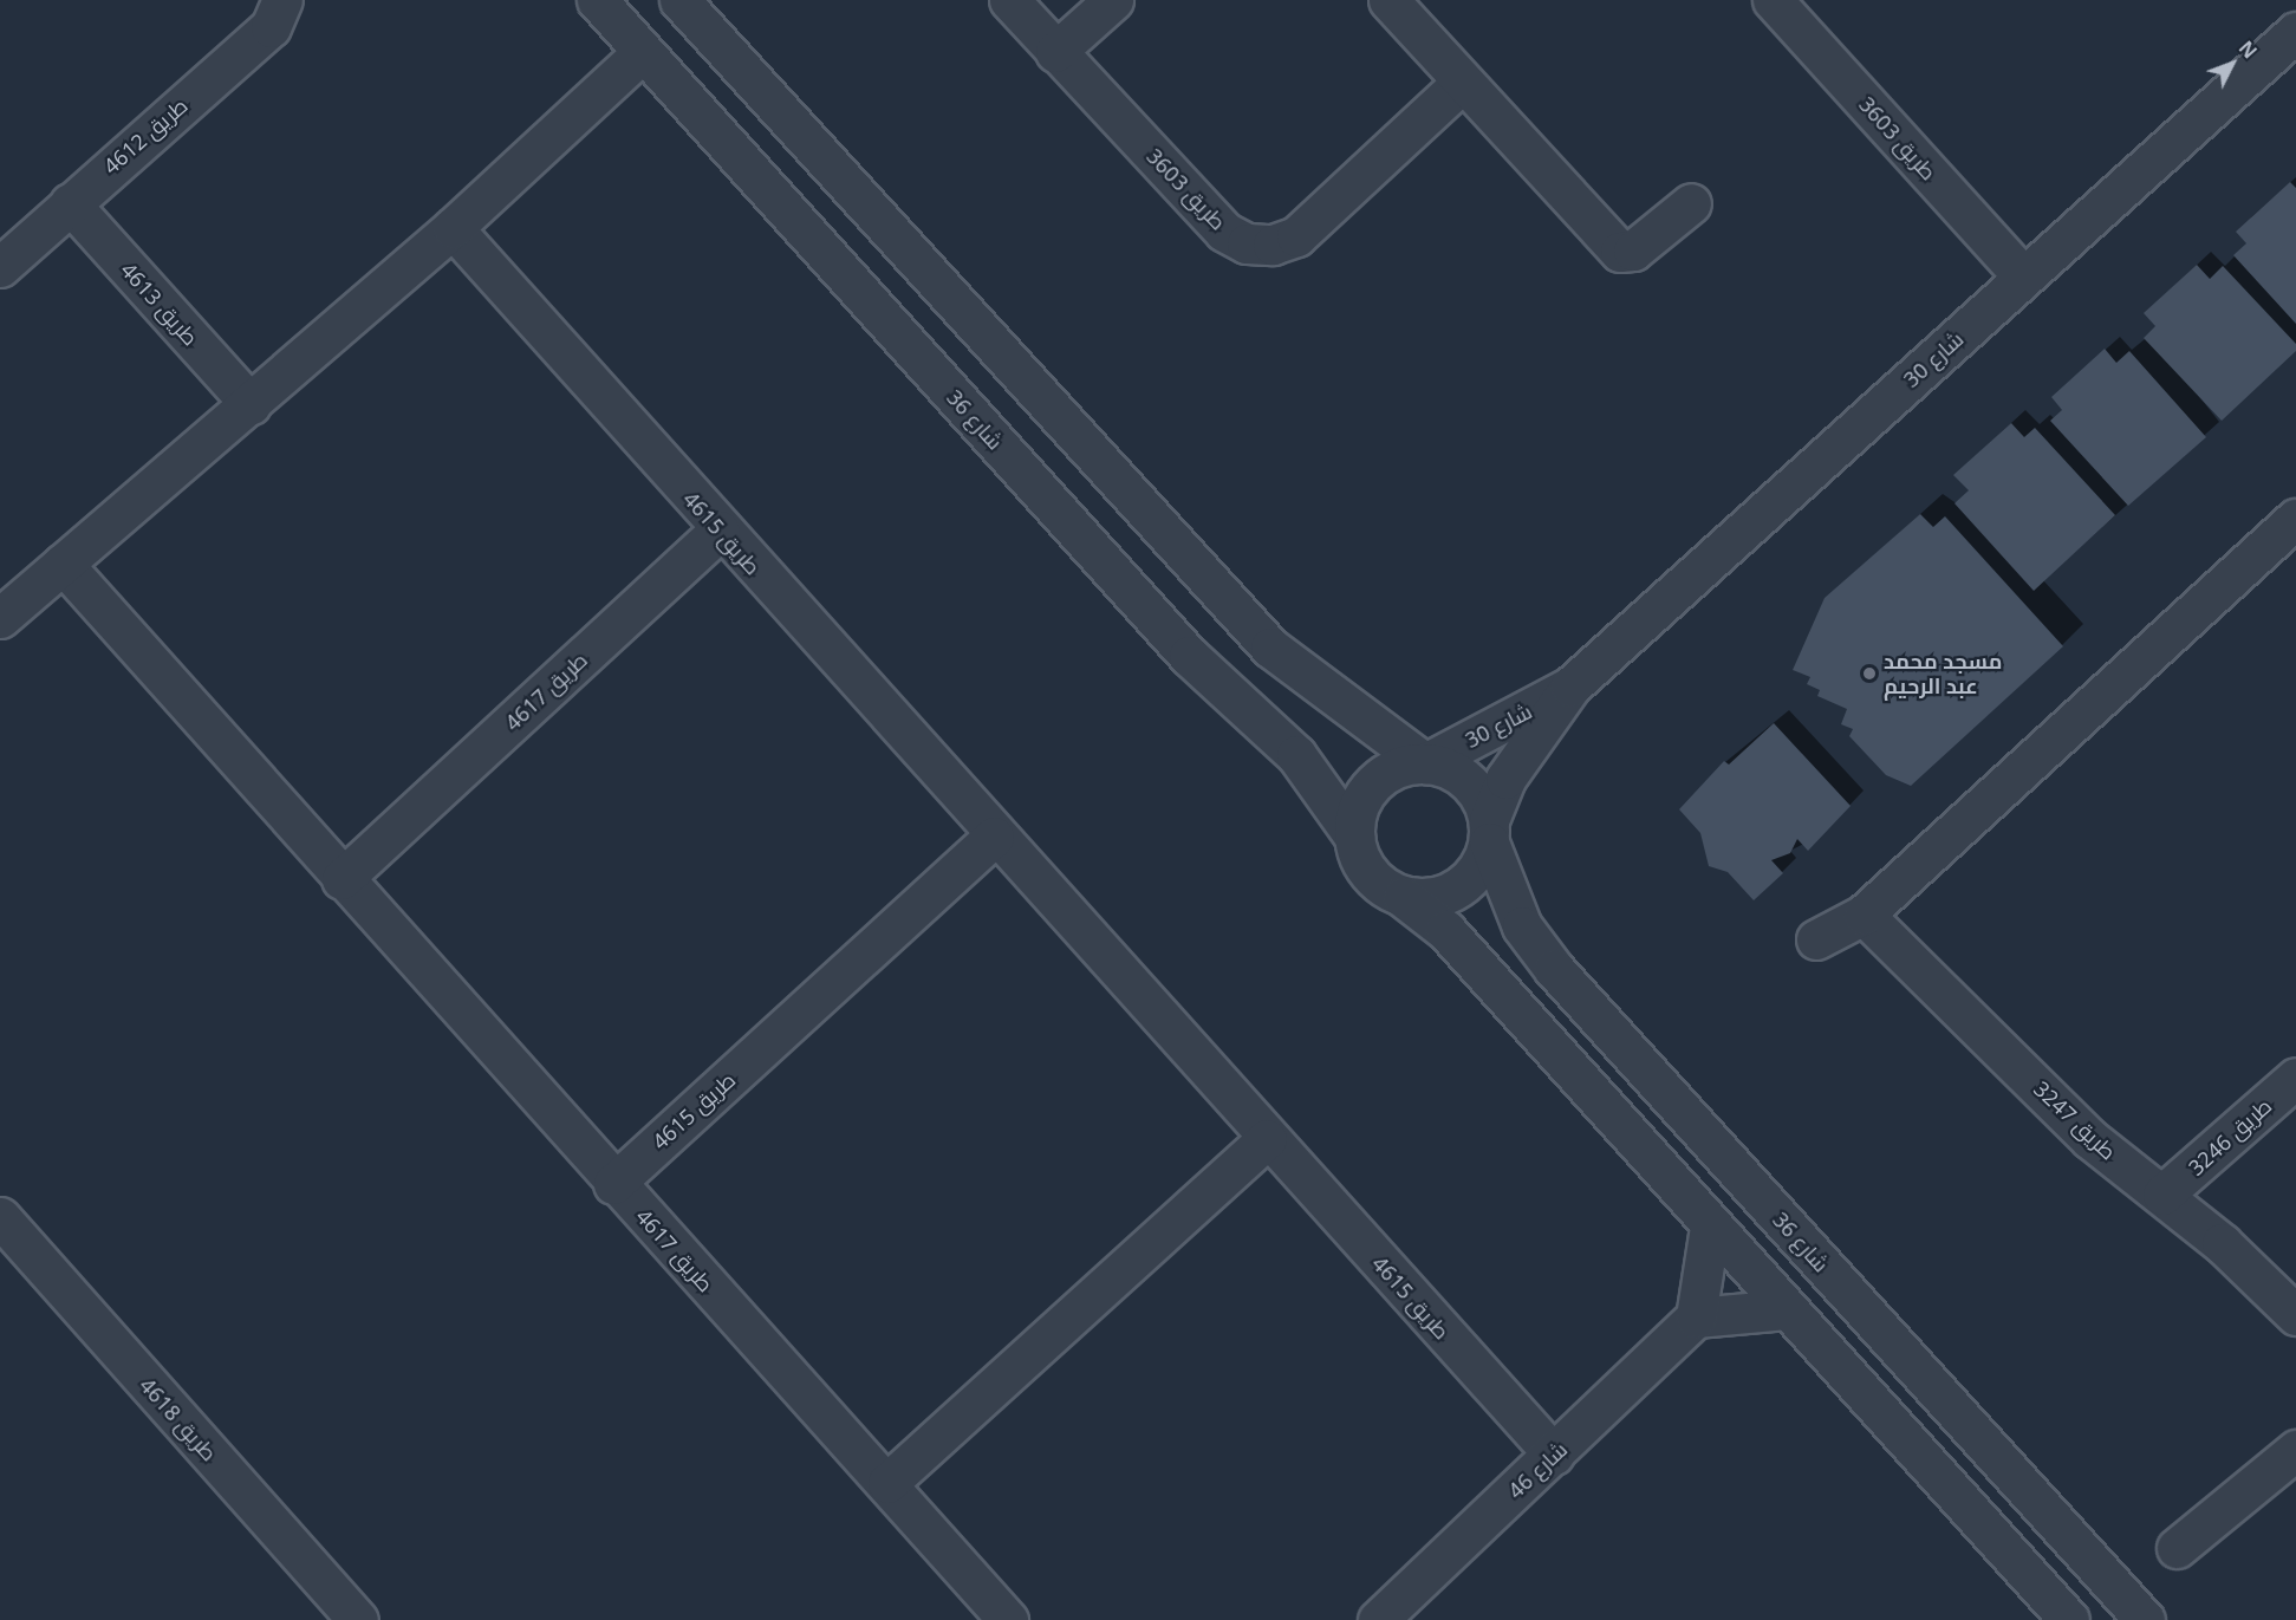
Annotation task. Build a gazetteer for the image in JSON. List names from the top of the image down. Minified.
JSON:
{"streets":{"street":["طريق 4612","طريق 3603","طريق 4613","شارع 30","شارع 36","طريق 4615","طريق 4617","طريق 3247","طريق 3246","طريق 4618","شارع 46"]},"crossings":[["طريق 4612","طريق 4613"],["طريق 3603","شارع 30"],["شارع 30","شارع 36"],["طريق 4615","طريق 4617"],["طريق 4615","شارع 46"],["طريق 3247","طريق 3246"]],"places":["مسجد محمد عبد الرحيم"],"north":"top right"}
